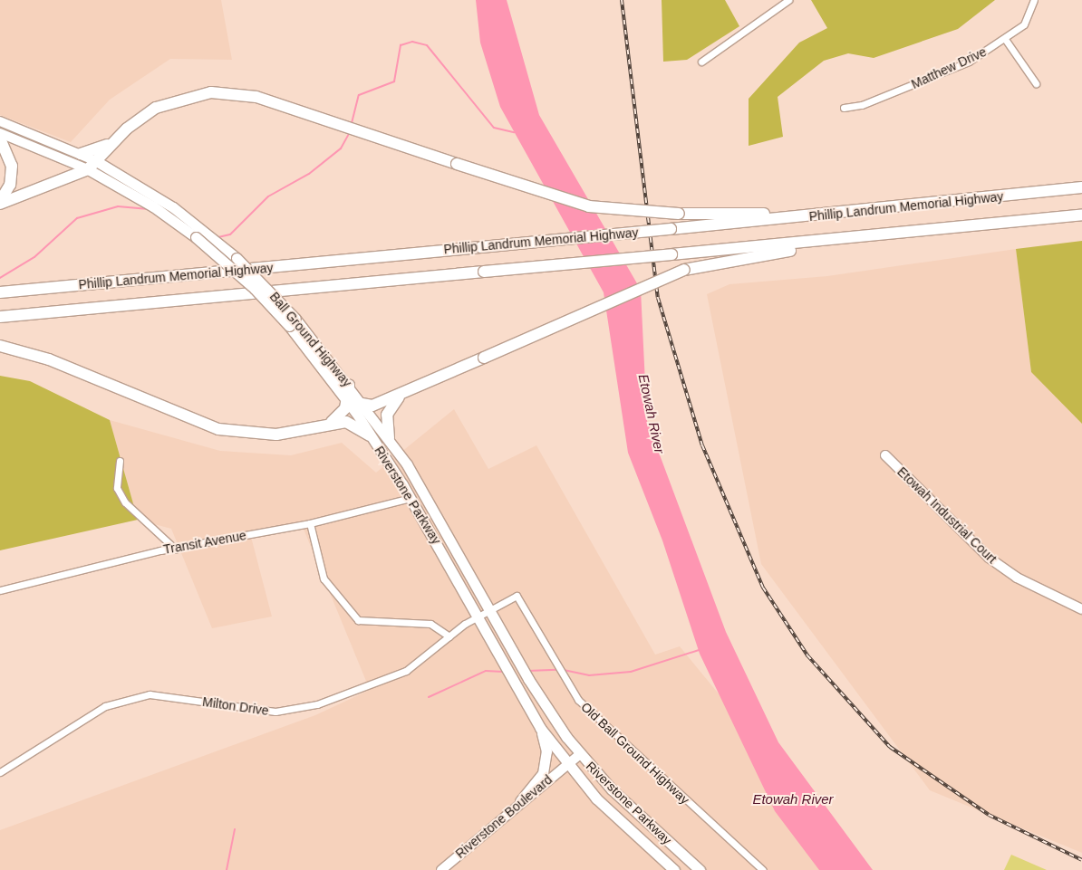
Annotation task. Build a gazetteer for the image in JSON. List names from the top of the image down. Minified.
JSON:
{"streets":{"highway":["Phillip Landrum Memorial Highway"],"main road":["Ball Ground Highway","Riverstone Parkway","Etowah Industrial Court","Riverstone Boulevard"],"street":["Matthew Drive","Transit Avenue","Milton Drive","Old Ball Ground Highway"]},"crossings":[["Ball Ground Highway","Riverstone Parkway"],["Riverstone Parkway","Transit Avenue"],["Riverstone Parkway","Milton Drive"],["Riverstone Parkway","Old Ball Ground Highway"],["Riverstone Parkway","Riverstone Boulevard"],["Milton Drive","Old Ball Ground Highway"]],"water":["Etowah River"]}
